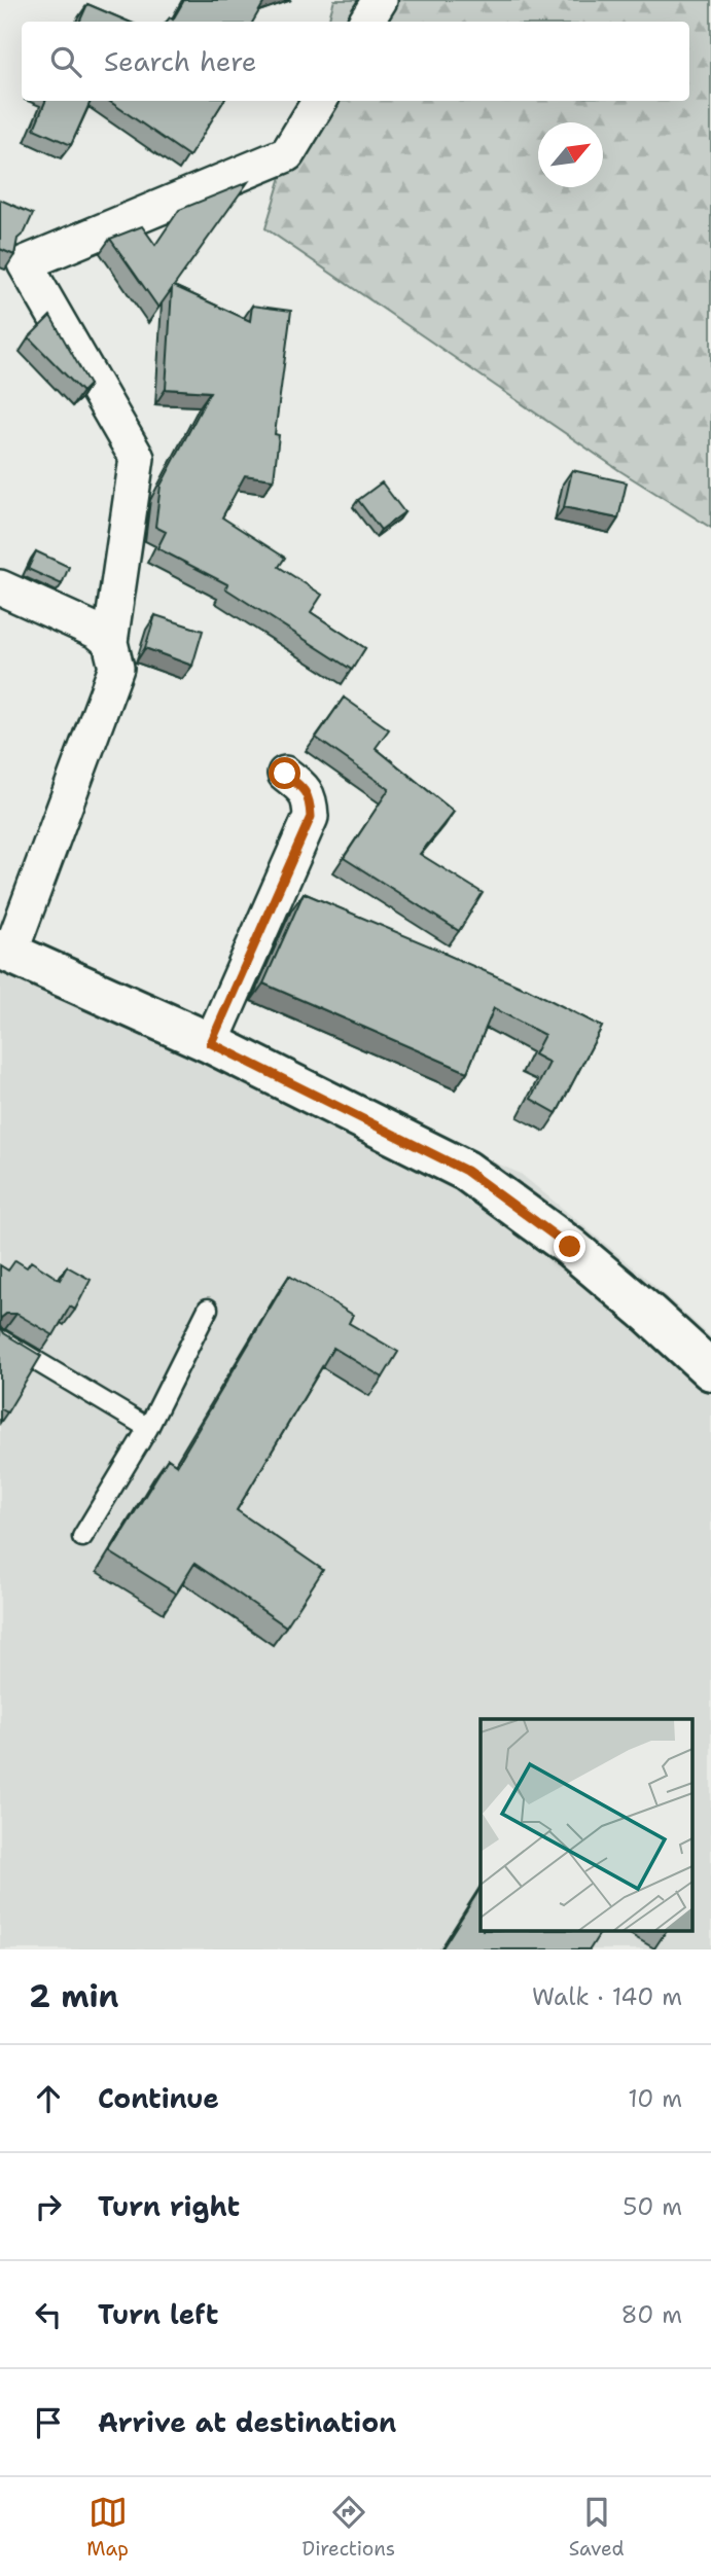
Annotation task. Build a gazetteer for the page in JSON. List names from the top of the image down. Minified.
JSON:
{"north":"top right","page":{"search":"Search here","heading":["2 min","Walk · 140 m"],"list":[["Continue","10 m"],["Turn right","50 m"],["Turn left","80 m"],"Arrive at destination"],"nav":["Map","Directions","Saved"]}}
